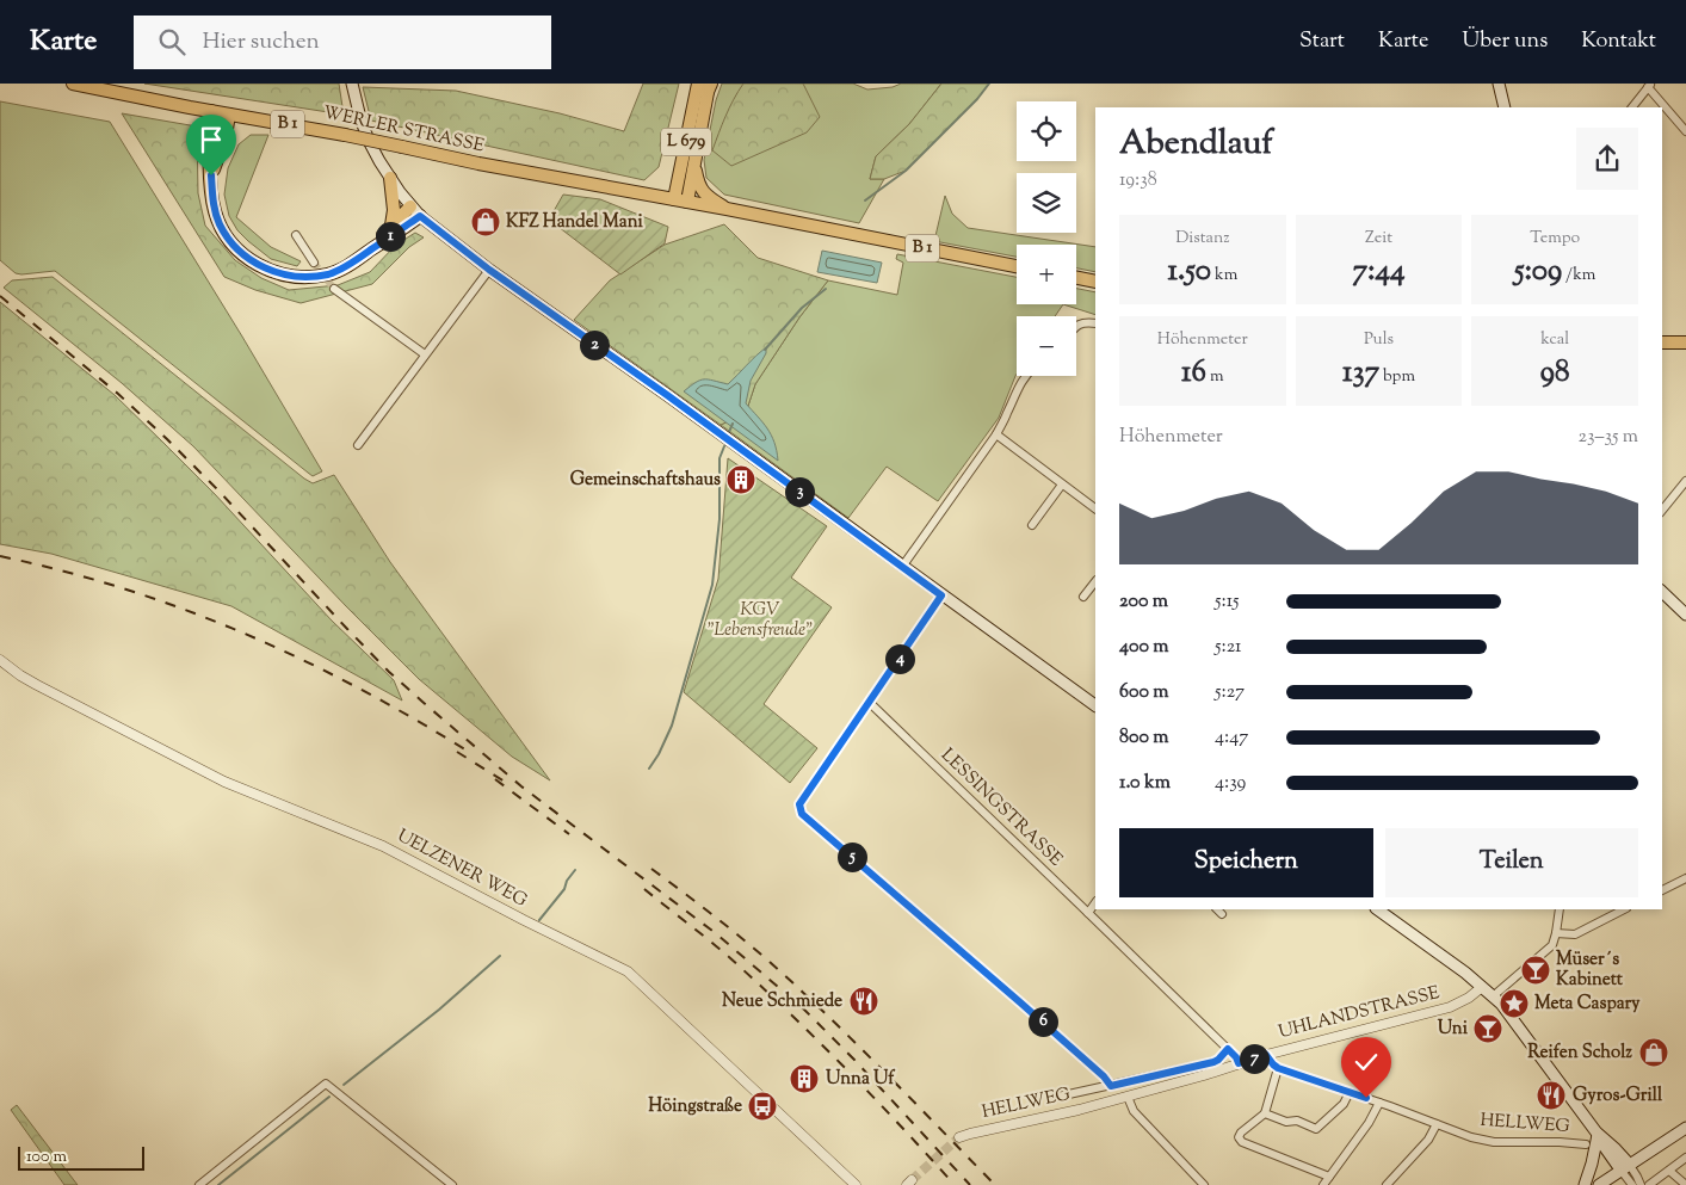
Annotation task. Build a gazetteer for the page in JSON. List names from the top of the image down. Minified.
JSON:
{"streets":{"main road":["B 1","WERLER STRASSE","L 679"],"street":["LESSINGSTRASSE","UELZENER WEG","UHLANDSTRASSE","HELLWEG"]},"crossings":[["B 1","WERLER STRASSE"],["B 1","L 679"],["WERLER STRASSE","L 679"],["LESSINGSTRASSE","UHLANDSTRASSE"],["LESSINGSTRASSE","HELLWEG"],["UHLANDSTRASSE","HELLWEG"]],"parks":["KGV \"Lebensfreude\""],"places":{"shop":["KFZ Handel Mani","Reifen Scholz"],"building":["Gemeinschaftshaus","Unna Uf"],"bar":["Müser´s Kabinett","Uni"],"restaurant":["Neue Schmiede","Gyros-Grill"],"place":["Meta Caspary"],"bus stop":["Höingstraße"]},"scale_bar":"100 m","page":{"header":"Karte","search":"Hier suchen","nav":["Start","Karte","Über uns","Kontakt"],"map_buttons":["+","−"],"heading":["Abendlauf","19:38"],"stats":[["Distanz","1.50 km"],["Zeit","7:44"],["Tempo","5:09 /km"],["Höhenmeter","16 m"],["Puls","137 bpm"],["kcal","98"]],"pins":["1","2","3","4","5","6","7"],"chart":["Höhenmeter","23–35 m"],"list":[{"name":"200 m","note":"5:15"},{"name":"400 m","note":"5:21"},{"name":"600 m","note":"5:27"},{"name":"800 m","note":"4:47"},{"name":"1.0 km","note":"4:39"}],"buttons":["Speichern","Teilen"],"scale":"100 m"}}
